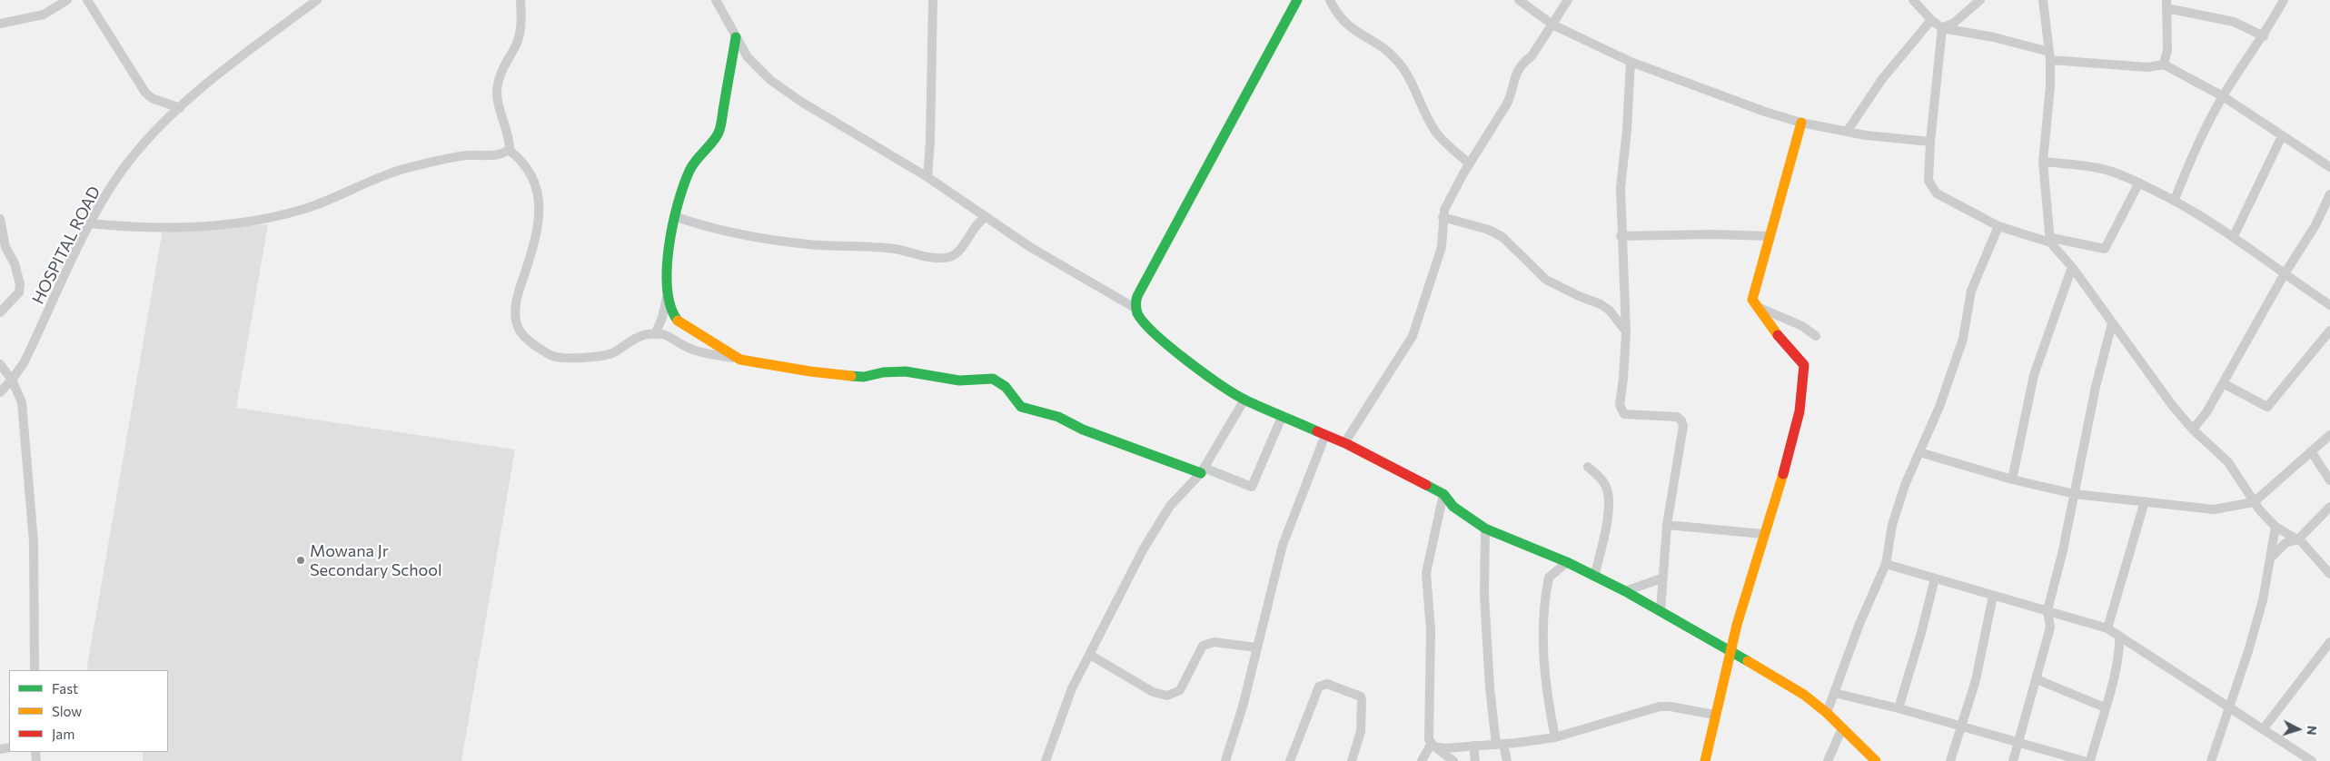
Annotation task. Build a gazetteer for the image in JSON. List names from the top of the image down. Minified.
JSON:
{"streets":{"street":["HOSPITAL ROAD"]},"places":["Mowana Jr Secondary School"],"legend":["Fast","Slow","Jam"],"north":"right"}
